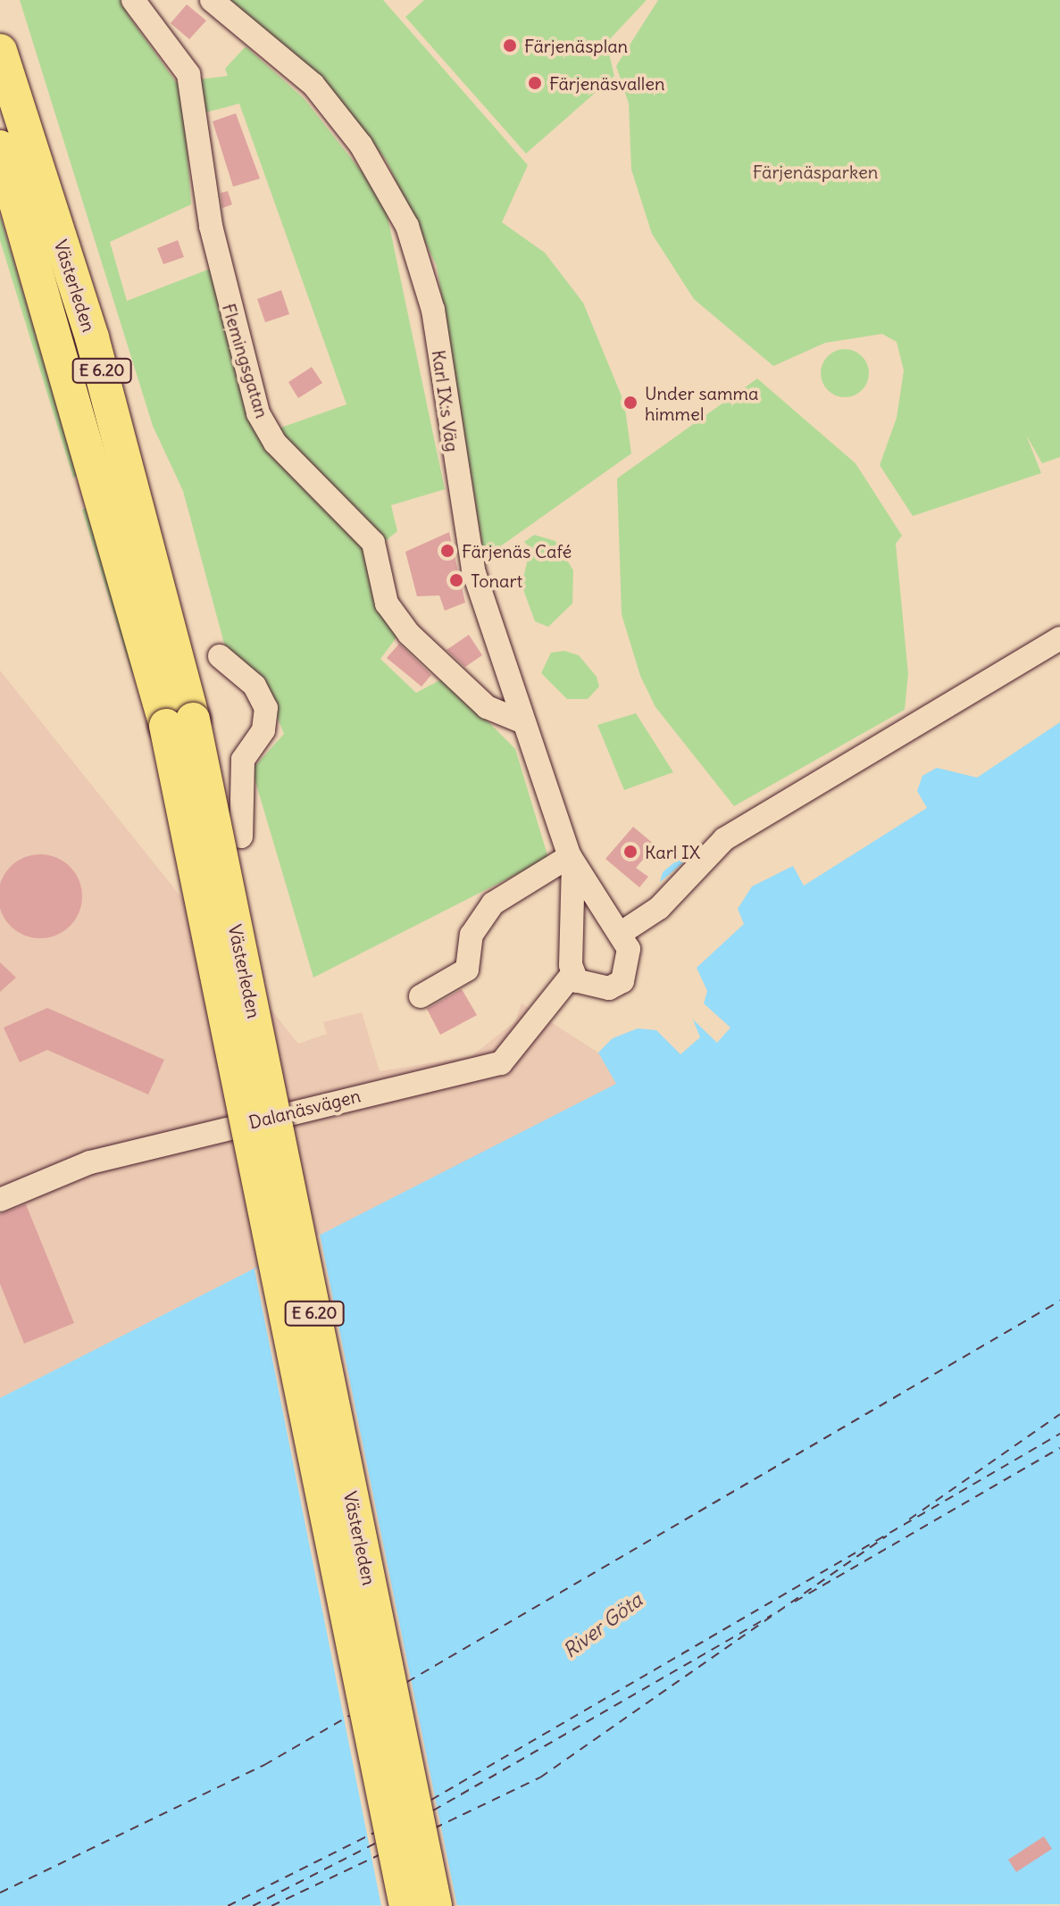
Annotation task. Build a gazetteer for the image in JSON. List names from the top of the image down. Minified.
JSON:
{"streets":{"highway":["Västerleden","E 6.20"],"street":["Flemingsgatan","Karl IX:s Väg","Dalanäsvägen"]},"crossings":[["Flemingsgatan","Karl IX:s Väg"],["Karl IX:s Väg","Dalanäsvägen"]],"water":["River Göta"],"parks":["Färjenäsparken"],"places":["Färjenäsplan","Färjenäsvallen","Under samma himmel","Färjenäs Café","Tonart","Karl IX"]}
